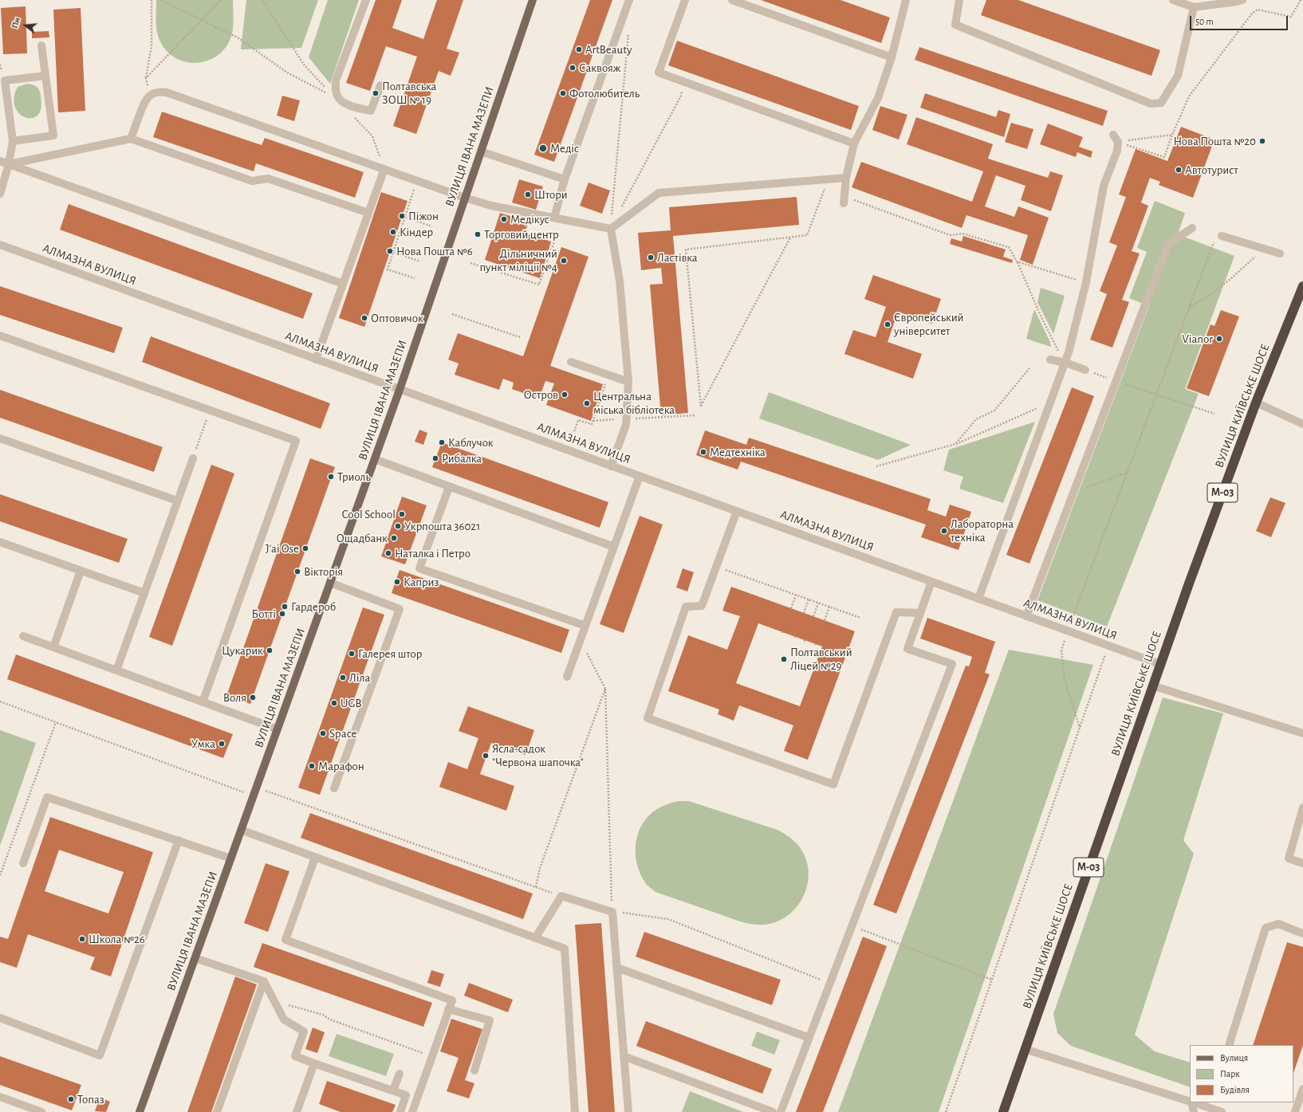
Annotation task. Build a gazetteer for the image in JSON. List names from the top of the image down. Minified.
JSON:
{"streets":{"highway":["ВУЛИЦЯ КИЇВСЬКЕ ШОСЕ","М-03"],"main road":["ВУЛИЦЯ ІВАНА МАЗЕПИ"],"street":["АЛМАЗНА ВУЛИЦЯ"]},"crossings":[["ВУЛИЦЯ ІВАНА МАЗЕПИ","АЛМАЗНА ВУЛИЦЯ"],["АЛМАЗНА ВУЛИЦЯ","ВУЛИЦЯ КИЇВСЬКЕ ШОСЕ"]],"places":["ArtBeauty","Саквояж","Полтавська ЗОШ № 19","Фотолюбитель","Нова Пошта №20","Медіс","Автотурист","Штори","Піжон","Медікус","Кіндер","Торговий центр","Нова Пошта №6","Ластівка","Дільничний пункт міліції №4","Оптовичок","Європейський університет","Vianor","Остров","Центральна міська бібліотека","Каблучок","Медтехніка","Рибалка","Триоль","Cool School","Укрпошта 36021","Лабораторна техніка","Ощадбанк","J'ai Ose","Наталка і Петро","Вікторія","Каприз","Гардероб","Ботті","Цукарик","Галерея штор","Полтавський Ліцей №29","Ліла","Воля","UGB","Space","Умка","Ясла-садок \"Червона шапочка\"","Марафон","Школа №26","Топаз"],"legend":["Вулиця","Парк","Будівля"],"scale_bar":"50 m","north":"left"}
